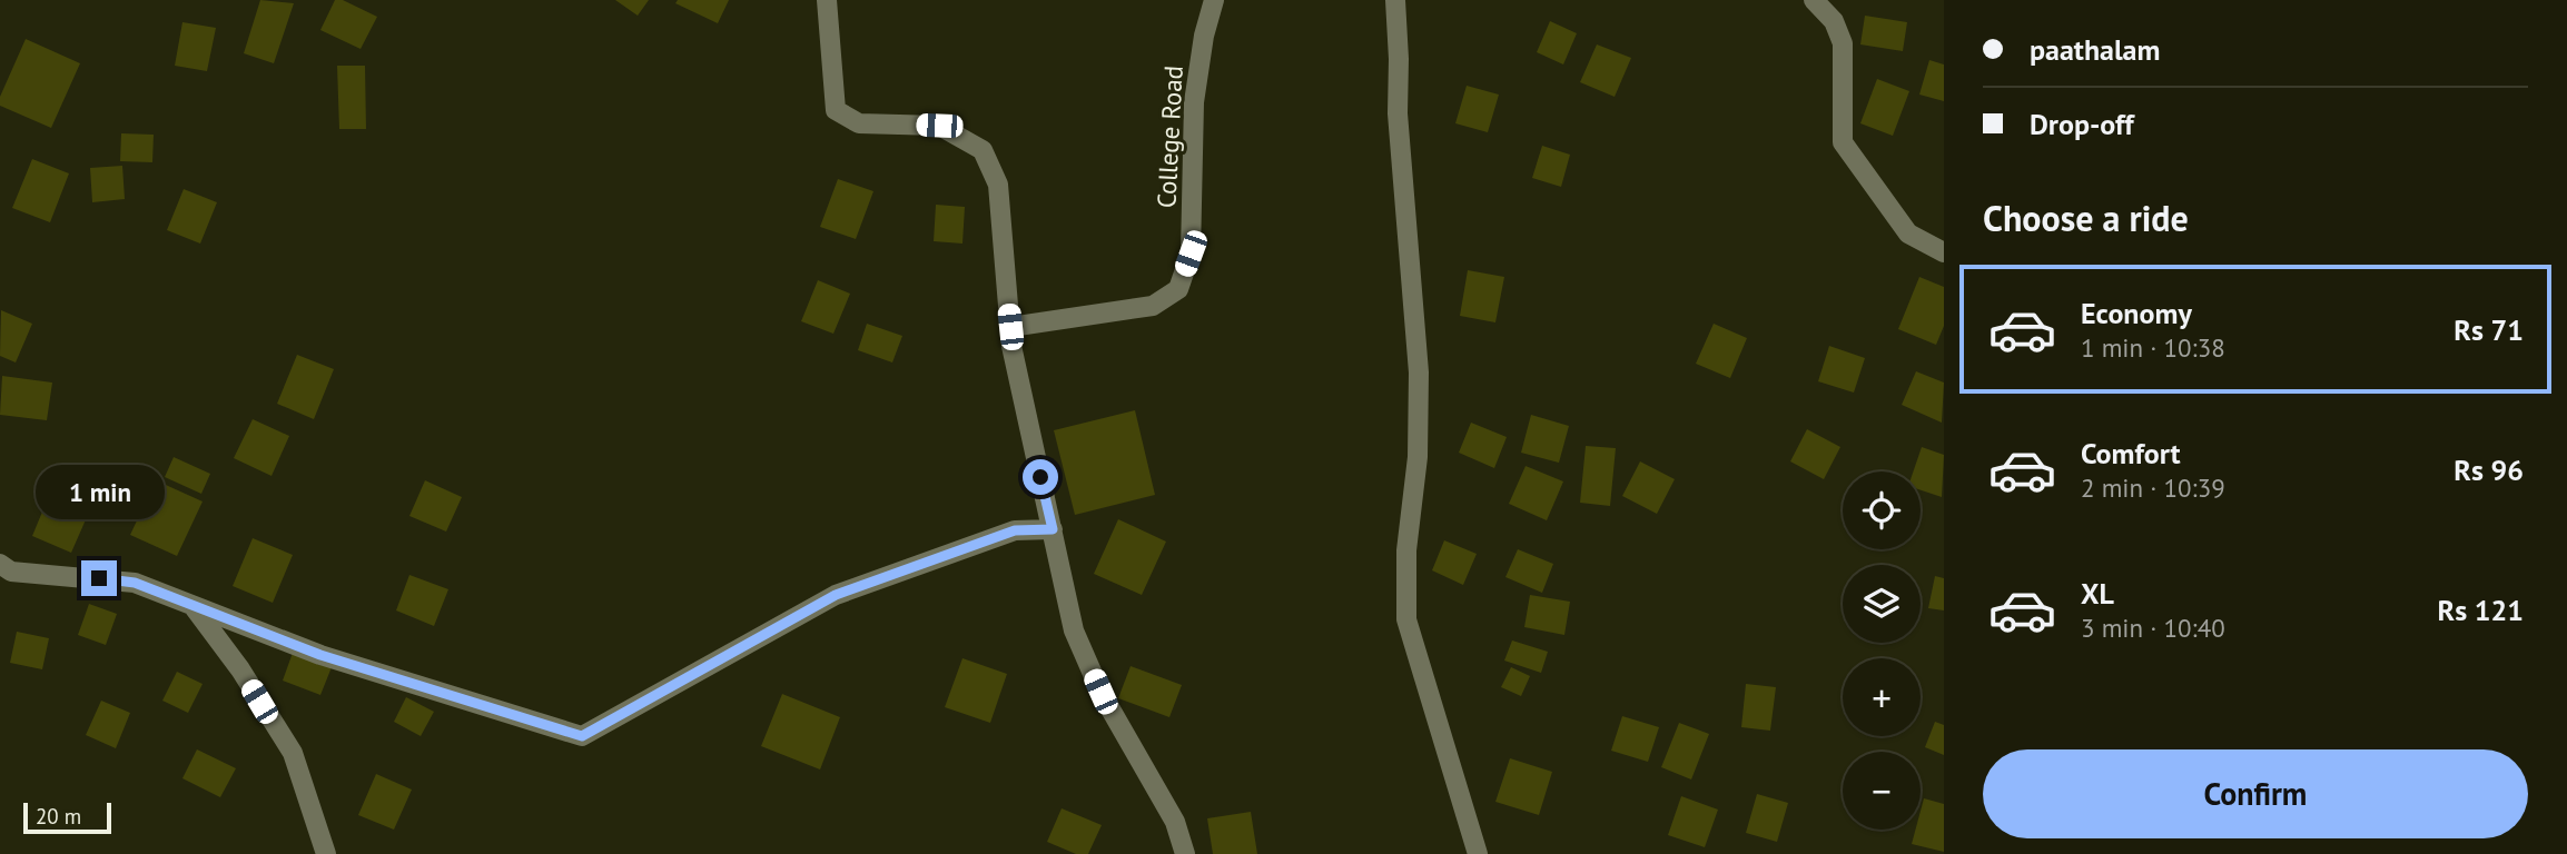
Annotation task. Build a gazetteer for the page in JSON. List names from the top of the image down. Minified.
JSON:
{"streets":{"street":["College Road"]},"scale_bar":"20 m","page":{"banner":["paathalam","Drop-off"],"heading":"Choose a ride","list":[{"name":"Economy","note":"1 min · 10:38","value":"Rs 71"},{"name":"Comfort","note":"2 min · 10:39","value":"Rs 96"},{"name":"XL","note":"3 min · 10:40","value":"Rs 121"}],"bubble":"1 min","map_buttons":["+","−"],"buttons":"Confirm","scale":"20 m"}}
